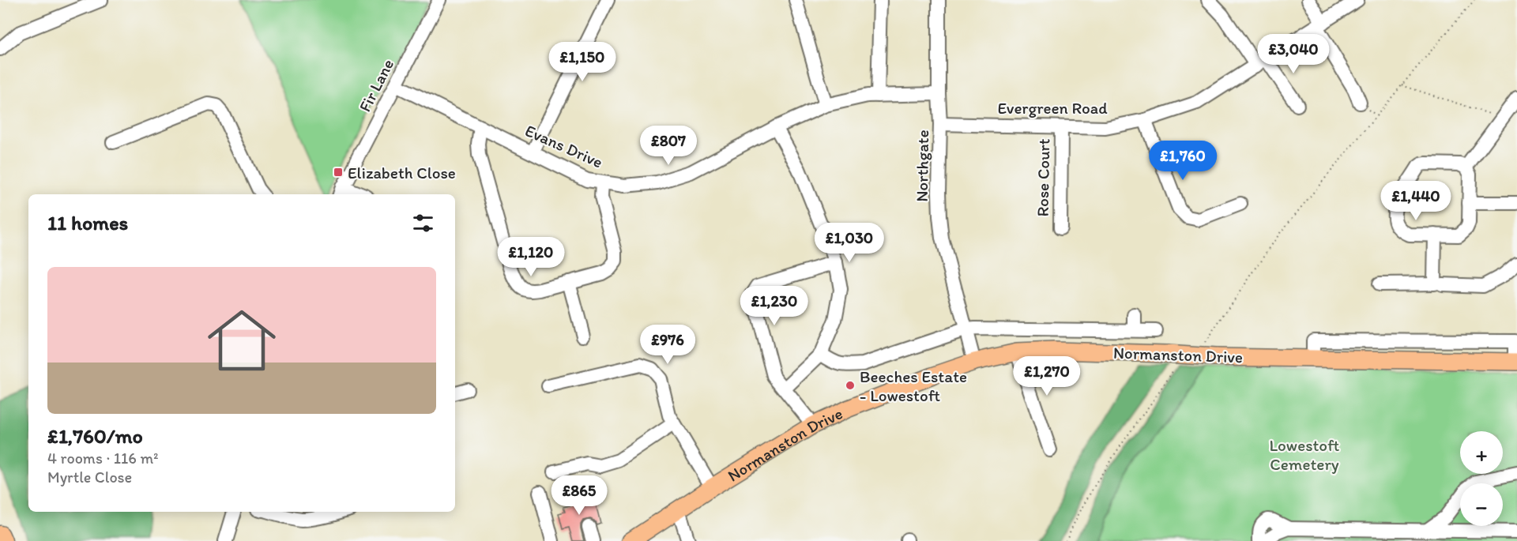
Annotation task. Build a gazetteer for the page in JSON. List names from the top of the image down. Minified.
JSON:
{"streets":{"main road":["Normanston Drive"],"street":["Fir Lane","Evergreen Road","Evans Drive","Northgate","Rose Court"]},"crossings":[["Fir Lane","Evans Drive"],["Evergreen Road","Northgate"],["Evergreen Road","Rose Court"],["Evans Drive","Northgate"],["Northgate","Normanston Drive"]],"parks":["Lowestoft Cemetery"],"places":{"transit":["Elizabeth Close"],"other":["Beeches Estate - Lowestoft"]},"page":{"price":["£3,040","£1,150","£807","£1,760","£1,440","£1,030","£1,120","£1,230","£976","£1,270","£865"],"heading":"11 homes","list":[{"name":"£1,760/mo","note":"4 rooms · 116 m² · Myrtle Close"}],"map_buttons":["+","−"]}}
